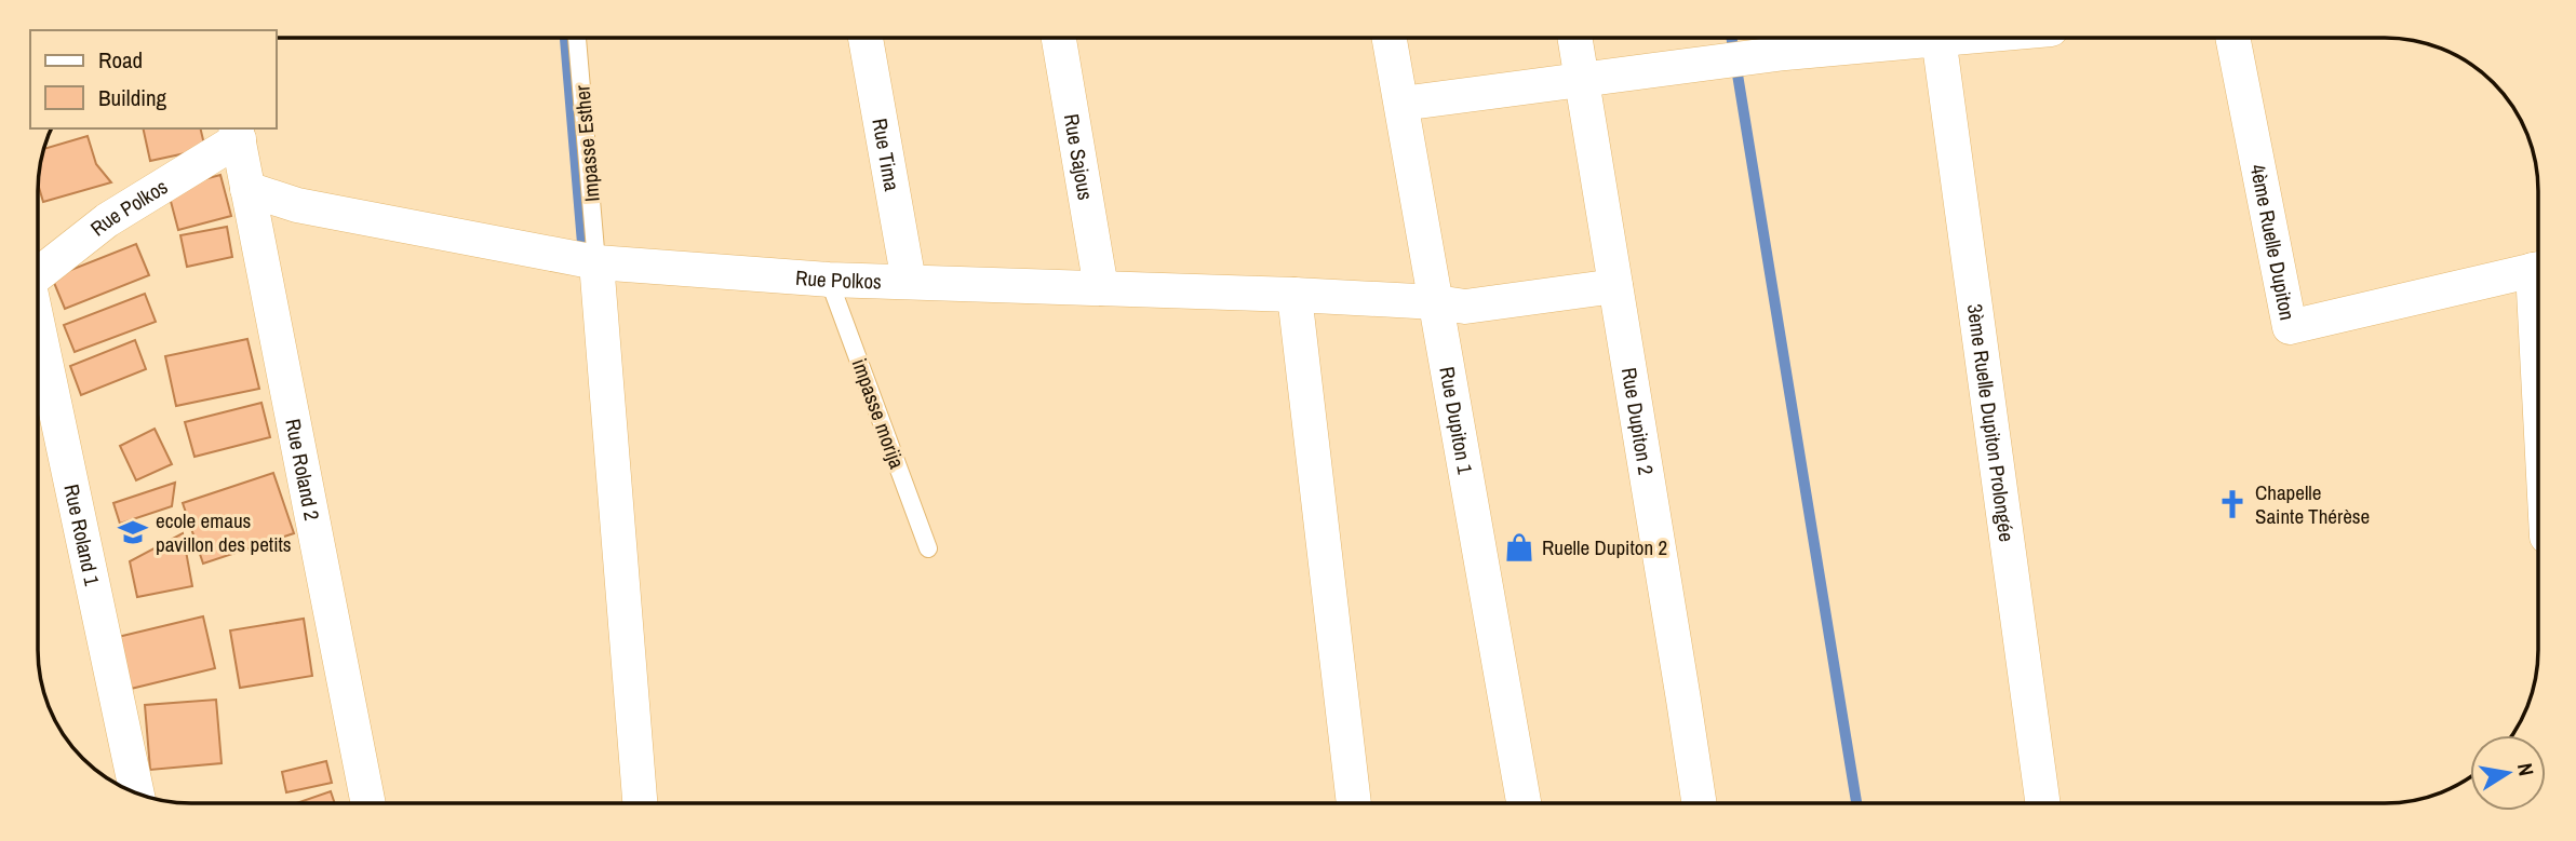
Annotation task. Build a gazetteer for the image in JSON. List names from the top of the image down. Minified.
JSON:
{"streets":{"street":["Rue Tima","Rue Sajous","Rue Polkos","4ème Ruelle Dupiton","Rue Dupiton 1","Rue Dupiton 2","3ème Ruelle Dupiton Prolongée","Rue Roland 2","Rue Roland 1"],"lane":["Impasse Esther","impasse morija"]},"crossings":[["Impasse Esther","Rue Polkos"],["Rue Tima","Rue Polkos"],["Rue Sajous","Rue Polkos"],["Rue Polkos","impasse morija"],["Rue Polkos","Rue Dupiton 1"],["Rue Polkos","Rue Dupiton 2"],["Rue Polkos","Rue Roland 2"]],"places":{"church":["Chapelle Sainte Thérèse"],"school or university":["ecole emaus pavillon des petits"],"shop":["Ruelle Dupiton 2"]},"legend":["Road","Building"],"north":"right"}
